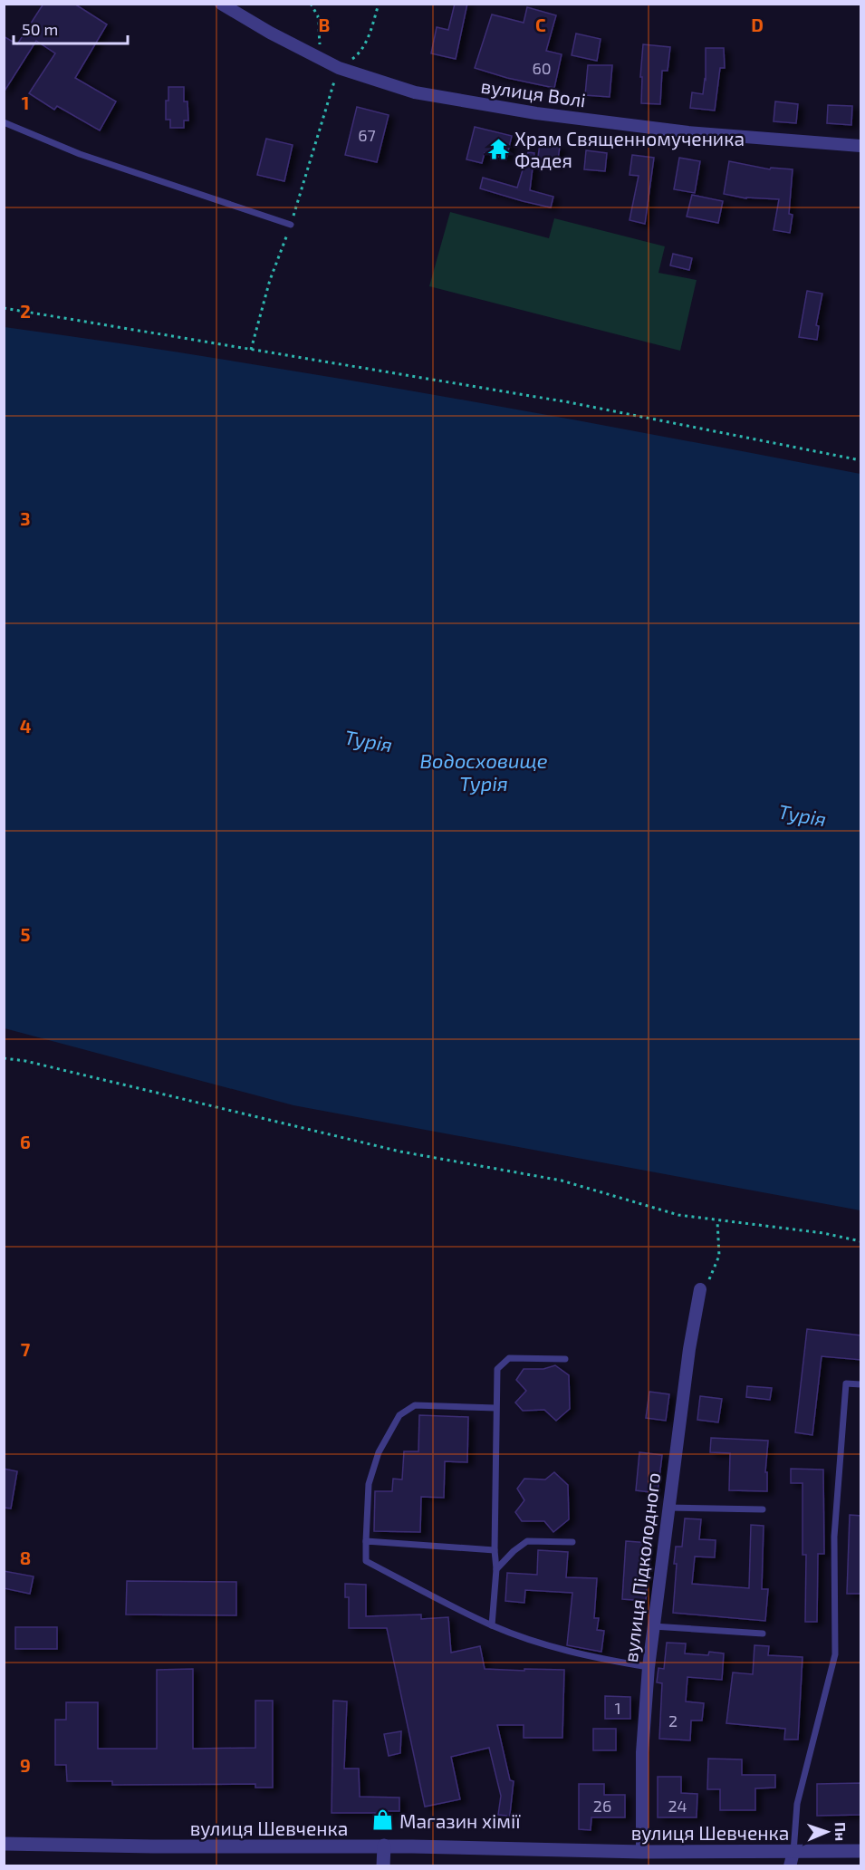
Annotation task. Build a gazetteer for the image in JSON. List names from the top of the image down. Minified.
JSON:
{"streets":{"street":["вулиця Волі","вулиця Підколодного","вулиця Шевченка"]},"crossings":[["вулиця Підколодного","вулиця Шевченка"]],"water":["Турія","Водосховище Турія"],"places":{"temple":["Храм Священномученика Фадея"],"shop":["Магазин хімії"]},"house_numbers":["60","67","1","2","26","24"],"scale_bar":"50 m","north":"right","grid":{"columns":["B","C","D"],"rows":["1","2","3","4","5","6","7","8","9"]}}
